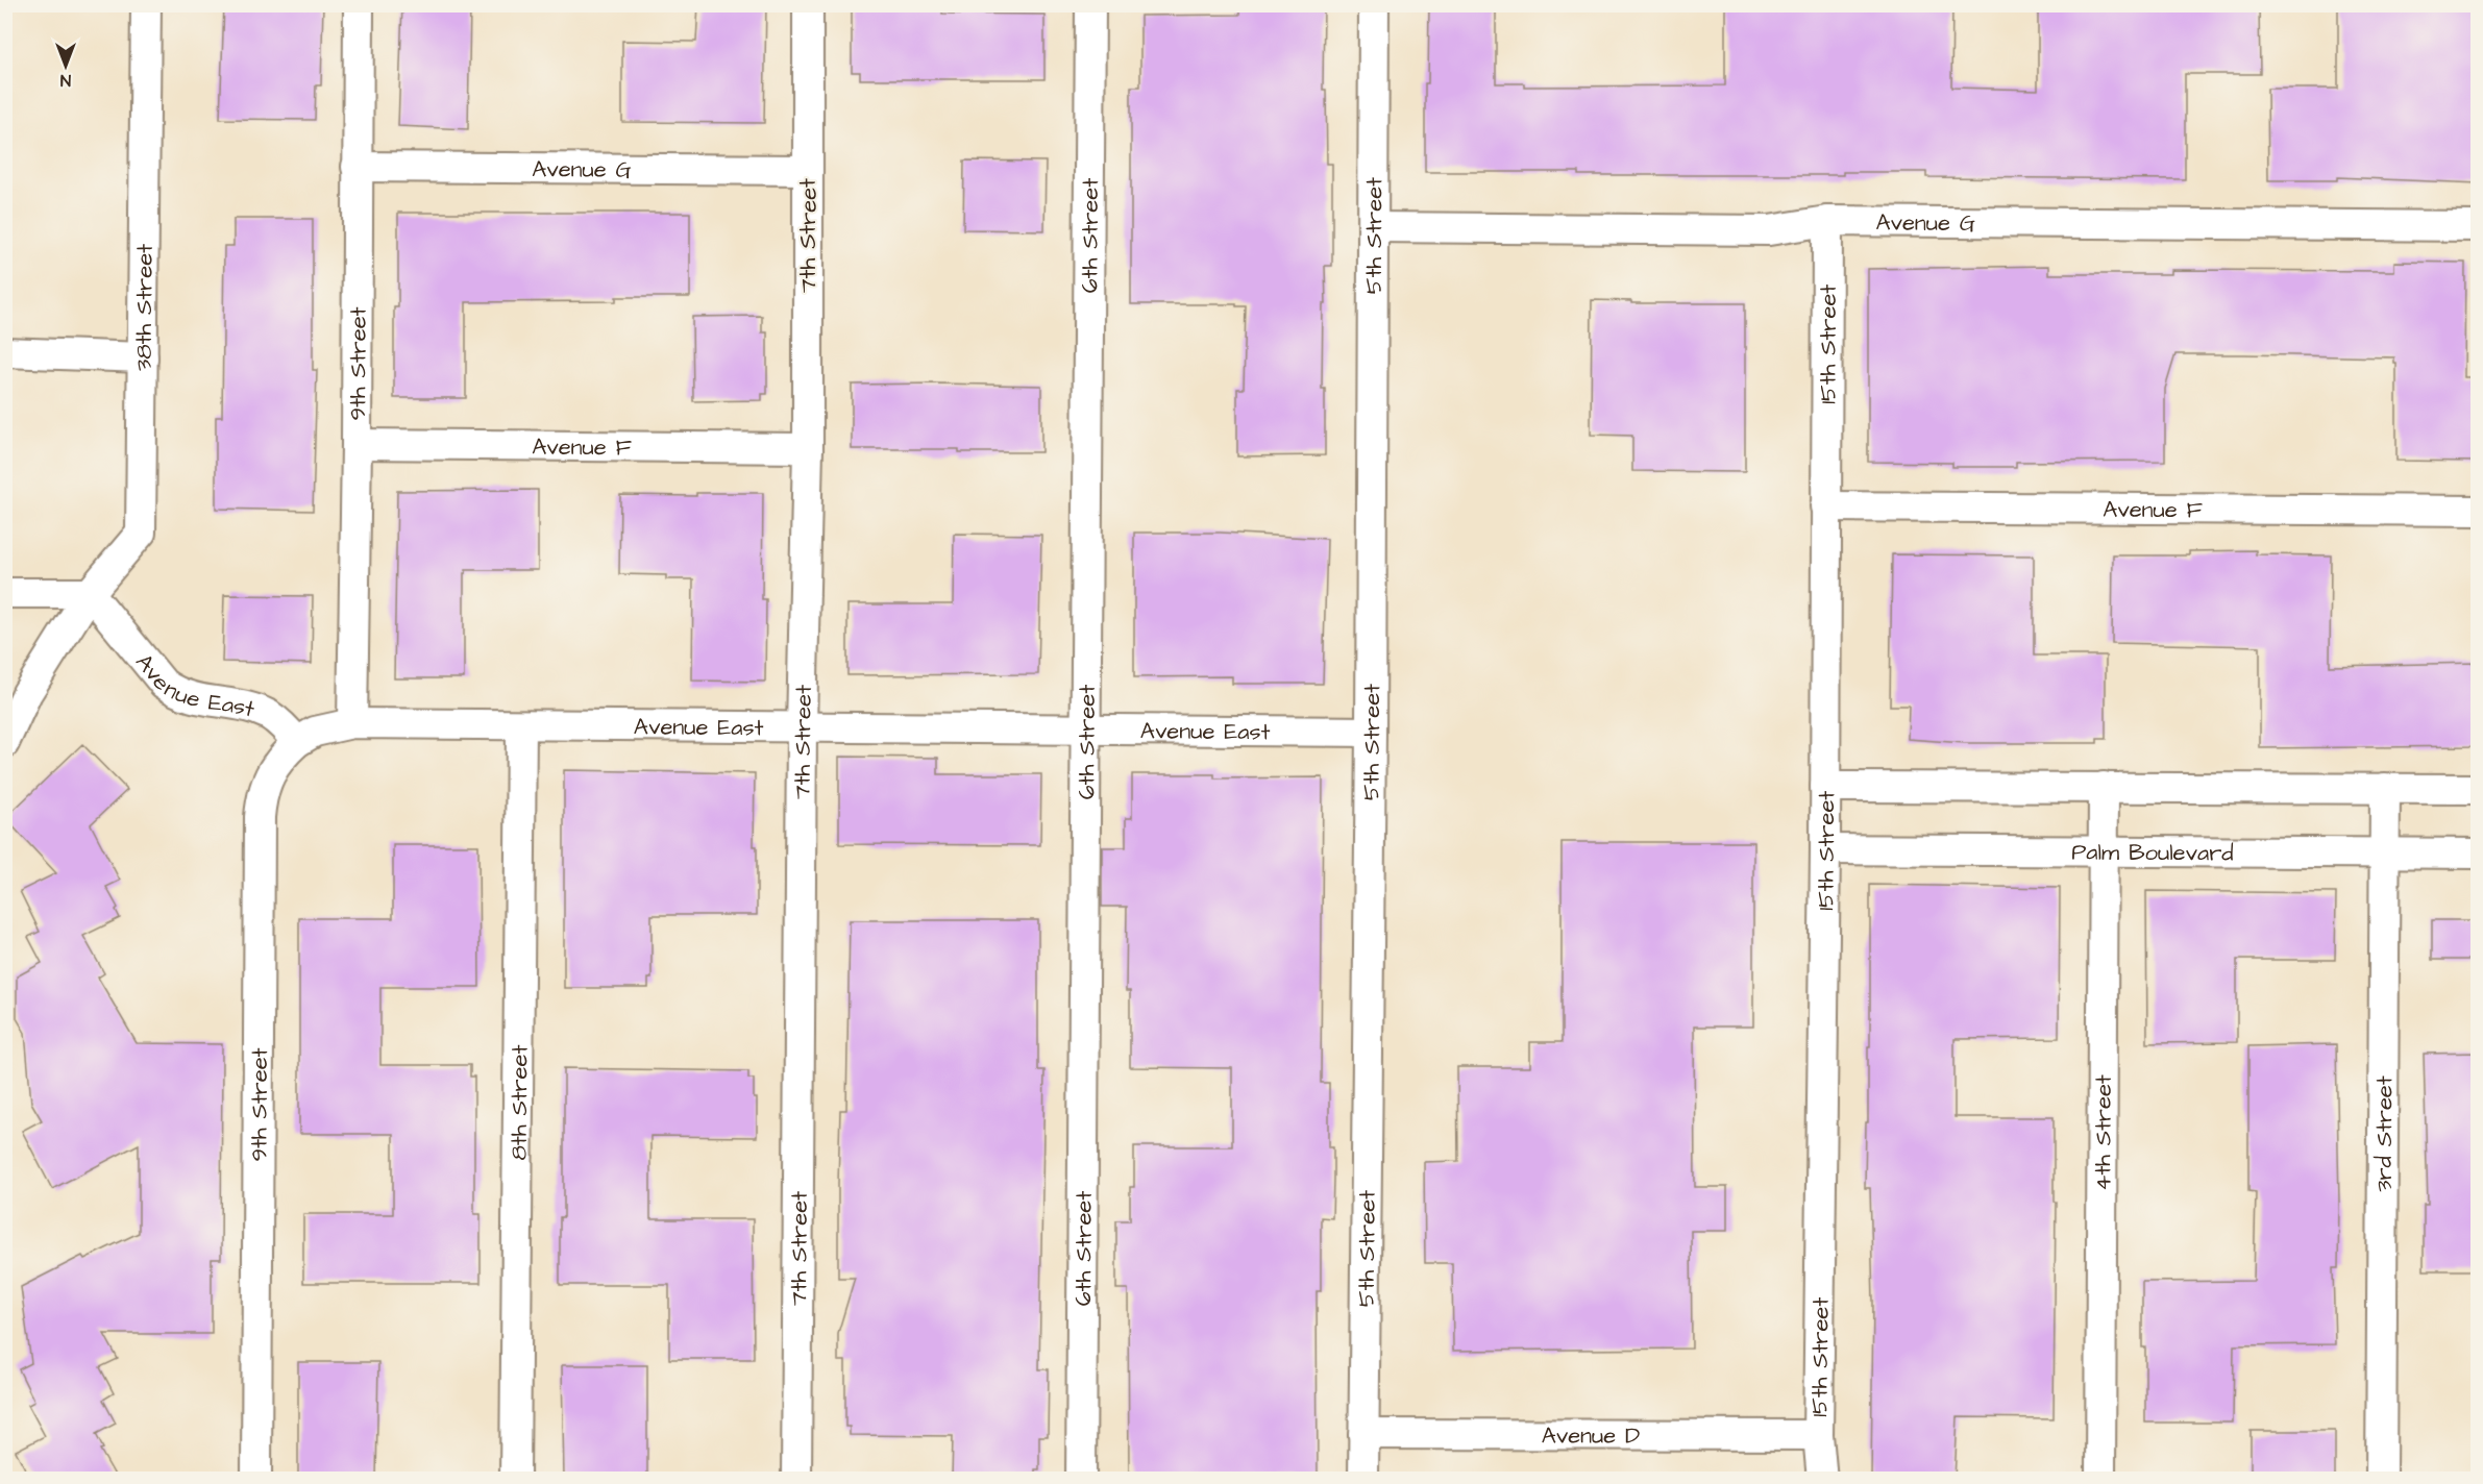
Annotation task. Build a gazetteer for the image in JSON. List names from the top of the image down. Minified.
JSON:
{"streets":{"lane":["Avenue G","7th Street","6th Street","5th Street","38th Street","15th Street","9th Street","Avenue F","Avenue East","Palm Boulevard","8th Street","4th Street","3rd Street","Avenue D"]},"crossings":[["Avenue G","7th Street"],["Avenue G","5th Street"],["Avenue G","15th Street"],["Avenue G","9th Street"],["7th Street","Avenue F"],["7th Street","Avenue East"],["6th Street","Avenue East"],["5th Street","Avenue East"],["5th Street","Avenue D"],["38th Street","Avenue East"],["15th Street","Avenue F"],["15th Street","Palm Boulevard"],["15th Street","Avenue D"],["9th Street","Avenue F"],["9th Street","Avenue East"],["Avenue East","8th Street"],["Palm Boulevard","4th Street"],["Palm Boulevard","3rd Street"]],"north":"bottom"}
